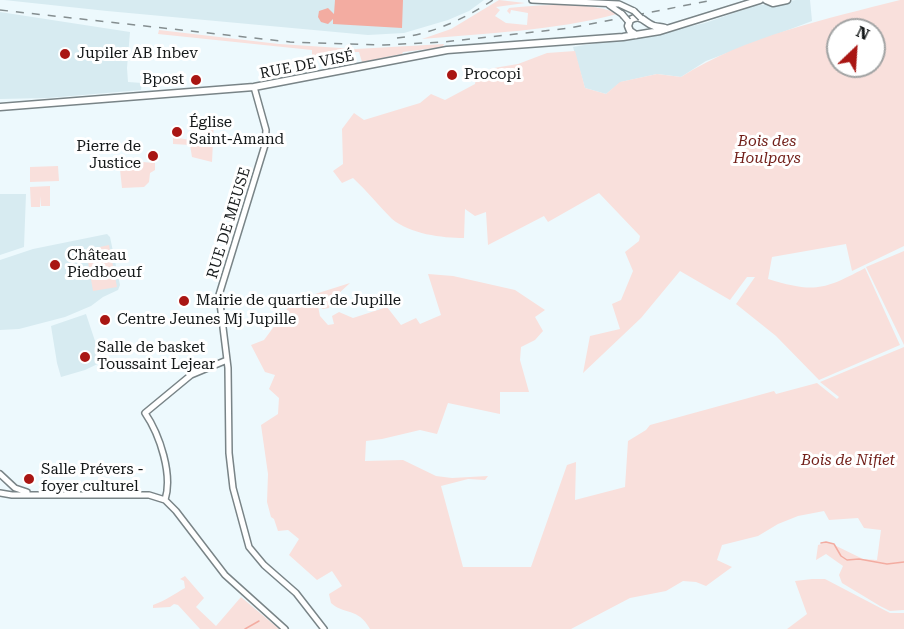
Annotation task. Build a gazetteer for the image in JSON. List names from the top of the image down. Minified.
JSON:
{"streets":{"main road":["RUE DE VISÉ"],"street":["RUE DE MEUSE"]},"crossings":[["RUE DE VISÉ","RUE DE MEUSE"]],"parks":["Bois des Houlpays","Bois de Nifiet"],"places":["Jupiler AB Inbev","Procopi","Bpost","Église Saint-Amand","Pierre de Justice","Château Piedboeuf","Mairie de quartier de Jupille","Centre Jeunes Mj Jupille","Salle de basket Toussaint Lejear","Salle Prévers - foyer culturel"],"north":"top right"}
